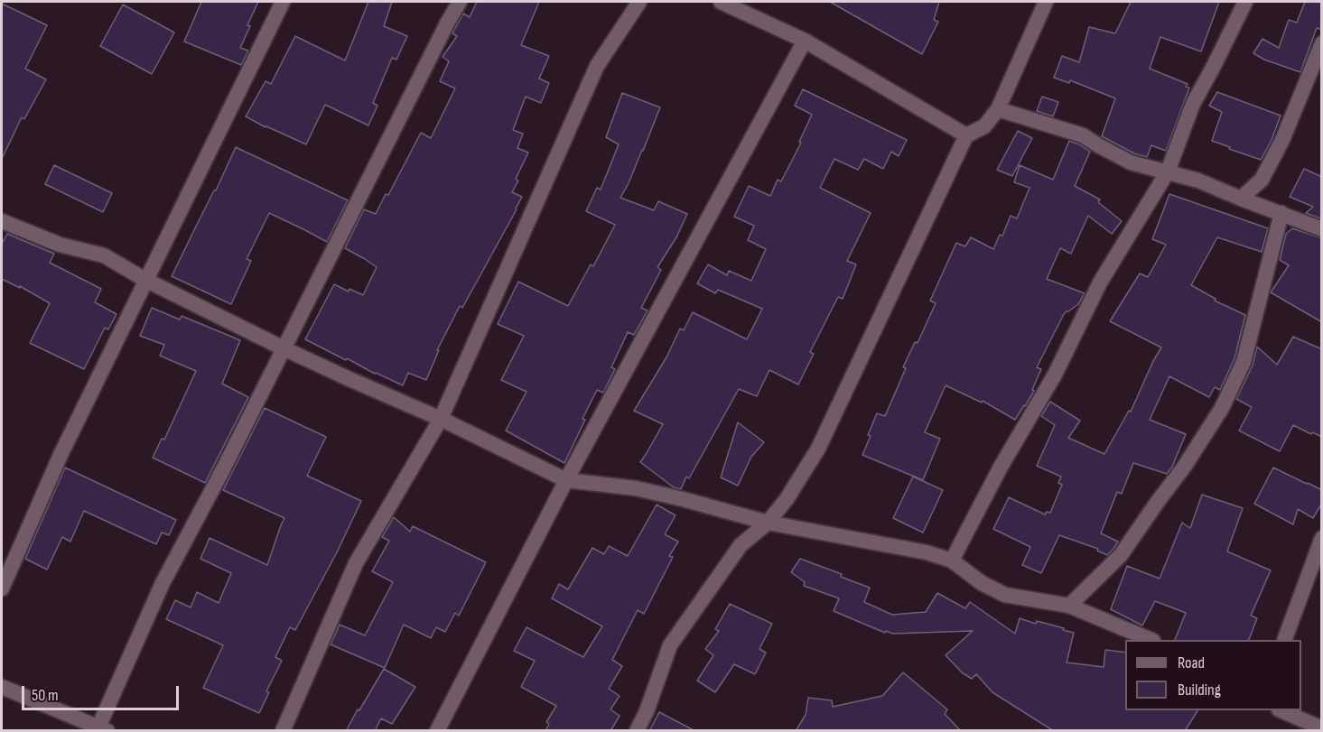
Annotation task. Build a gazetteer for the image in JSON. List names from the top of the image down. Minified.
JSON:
{"legend":["Road","Building"],"scale_bar":"50 m"}
